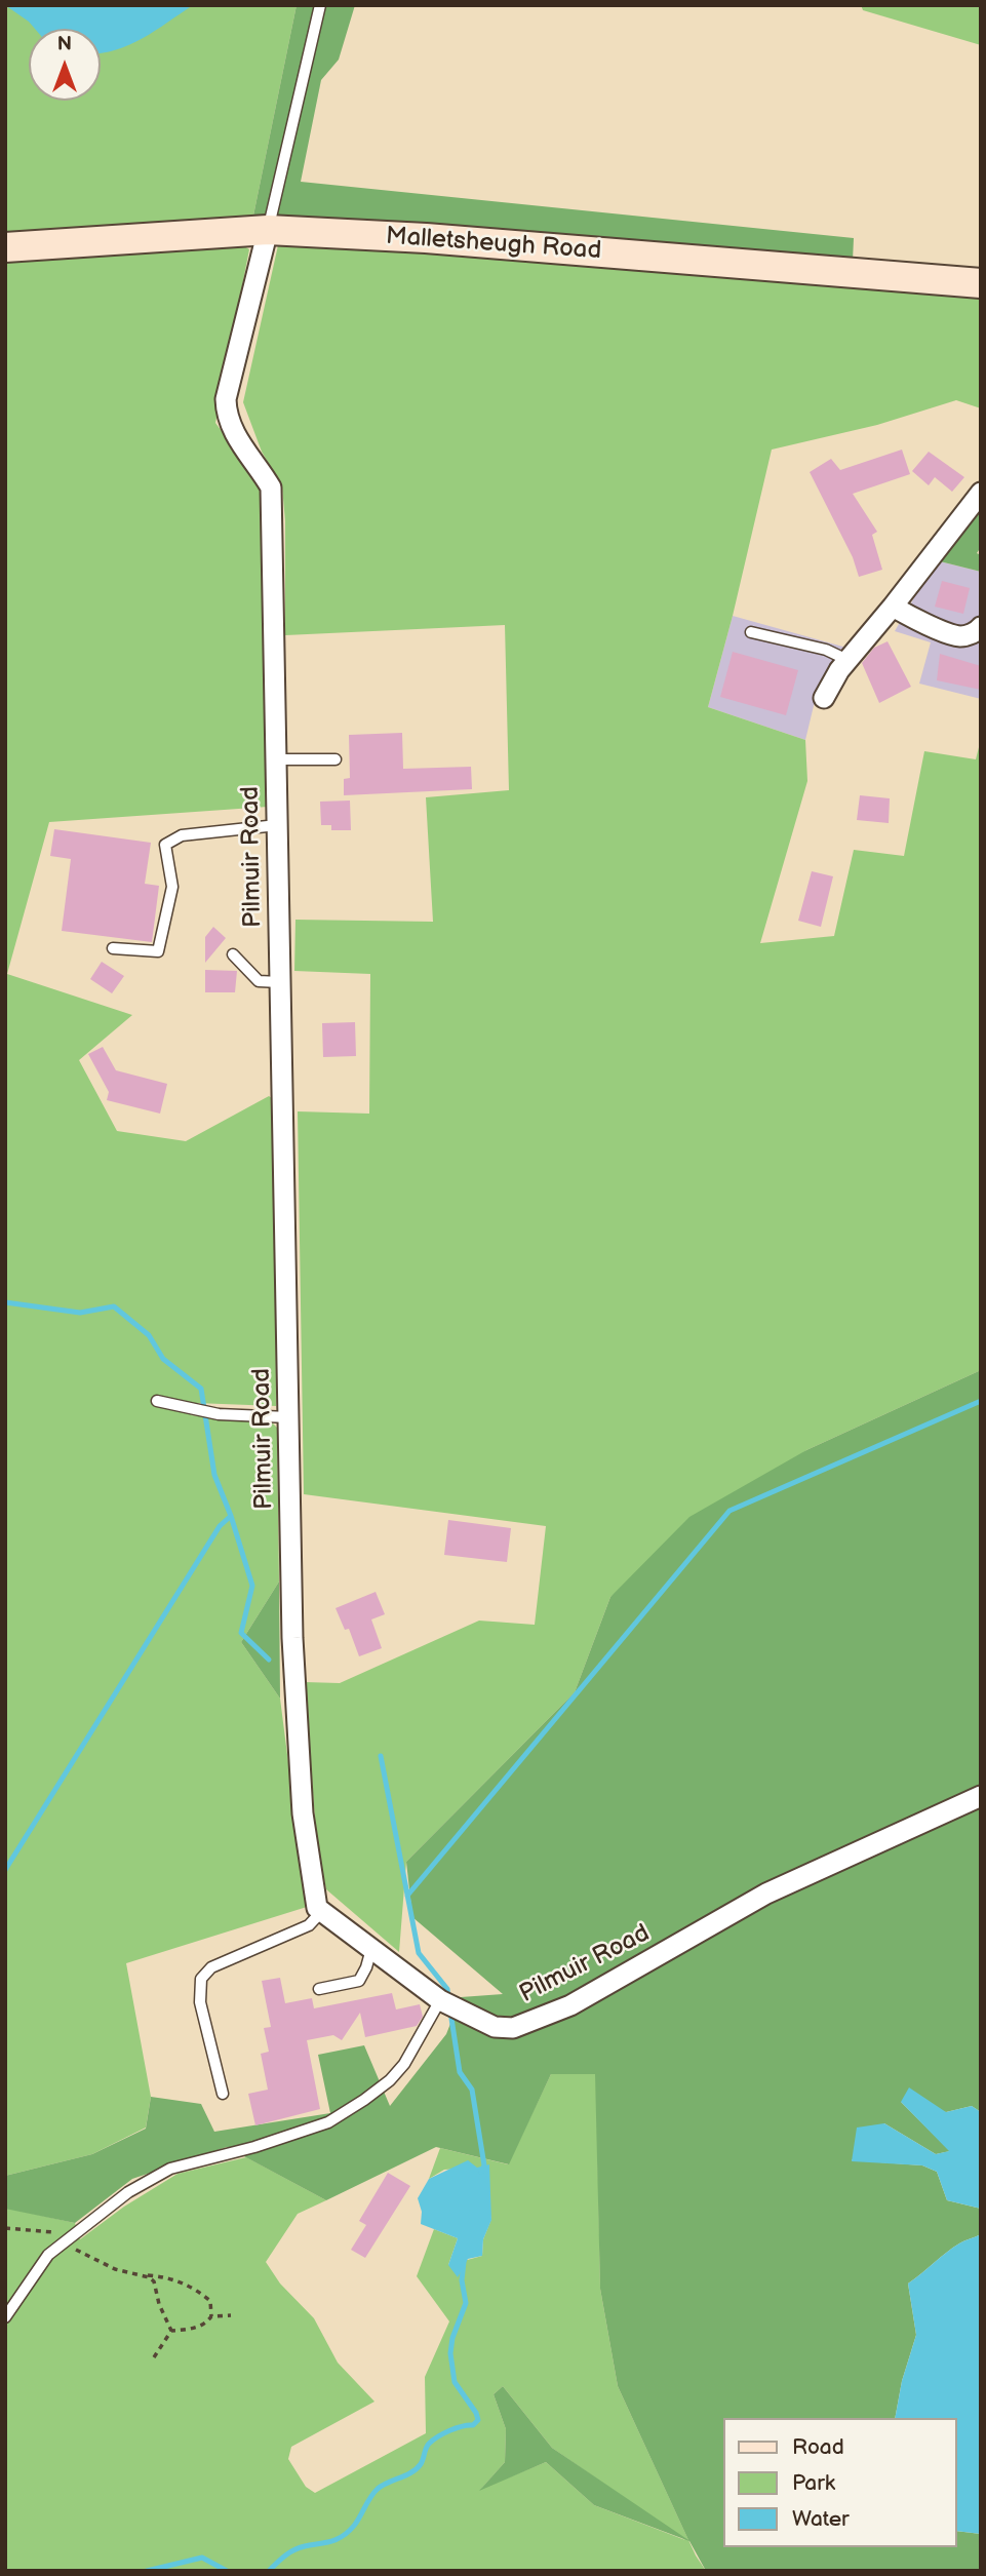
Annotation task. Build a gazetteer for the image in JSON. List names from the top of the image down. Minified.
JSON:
{"streets":{"street":["Malletsheugh Road","Pilmuir Road"]},"crossings":[["Malletsheugh Road","Pilmuir Road"]],"legend":["Road","Park","Water"],"north":"top"}
